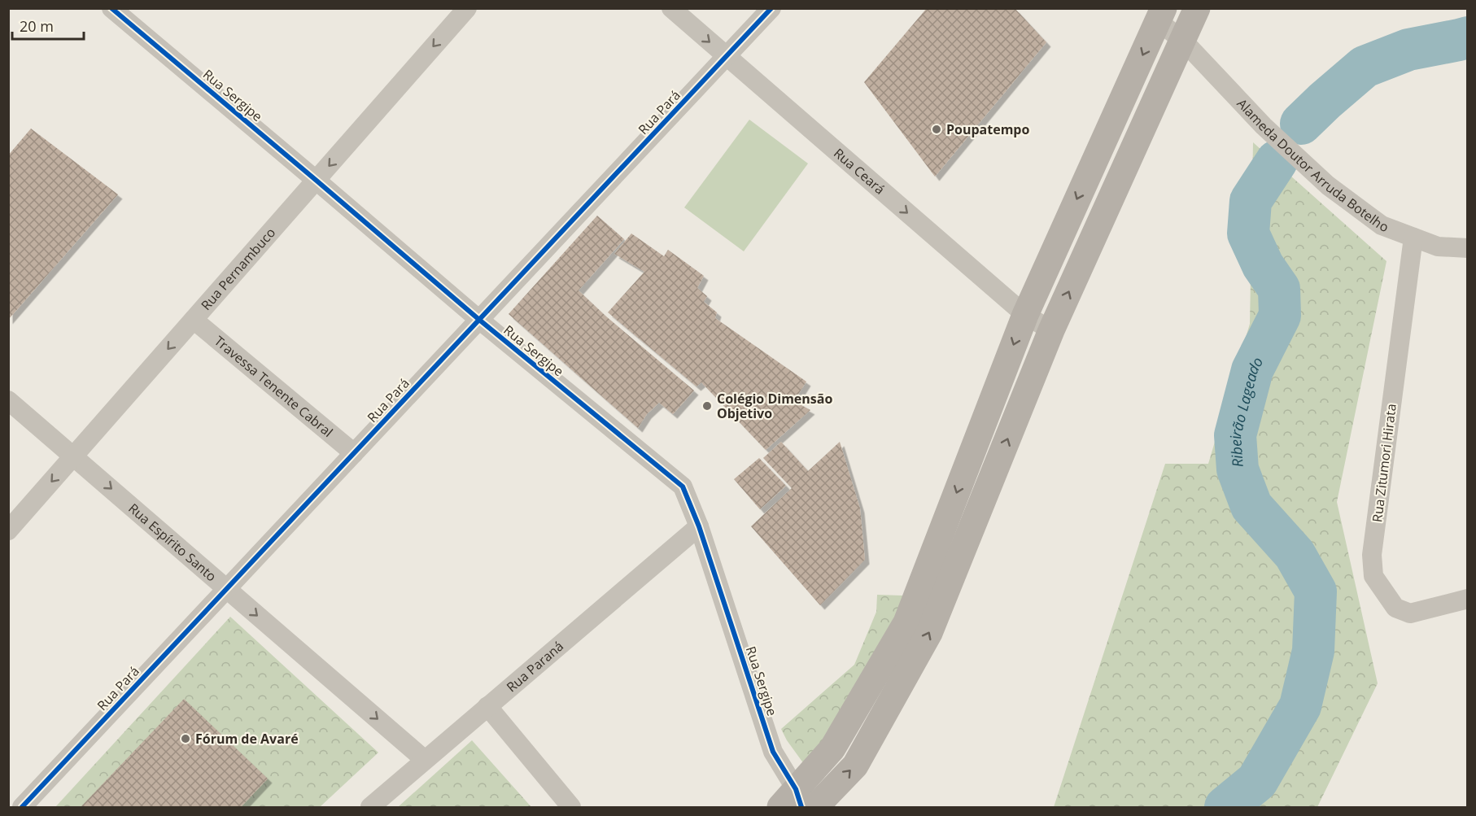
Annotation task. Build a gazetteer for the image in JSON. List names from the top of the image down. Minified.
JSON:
{"streets":{"street":["Rua Sergipe","Rua Pará","Alameda Doutor Arruda Botelho","Rua Ceará","Rua Pernambuco","Travessa Tenente Cabral","Rua Zitumori Hirata","Rua Espírito Santo","Rua Paraná"]},"crossings":[["Rua Sergipe","Rua Pará"],["Rua Sergipe","Rua Pernambuco"],["Rua Sergipe","Rua Paraná"],["Rua Pará","Rua Ceará"],["Rua Pará","Travessa Tenente Cabral"],["Rua Pará","Rua Espírito Santo"],["Alameda Doutor Arruda Botelho","Rua Zitumori Hirata"],["Rua Pernambuco","Travessa Tenente Cabral"],["Rua Pernambuco","Rua Espírito Santo"],["Rua Espírito Santo","Rua Paraná"]],"one_way":["Rua Ceará","Rua Pernambuco","Rua Espírito Santo"],"water":["Ribeirão Lageado"],"places":["Poupatempo","Colégio Dimensão Objetivo","Fórum de Avaré"],"scale_bar":"20 m"}
